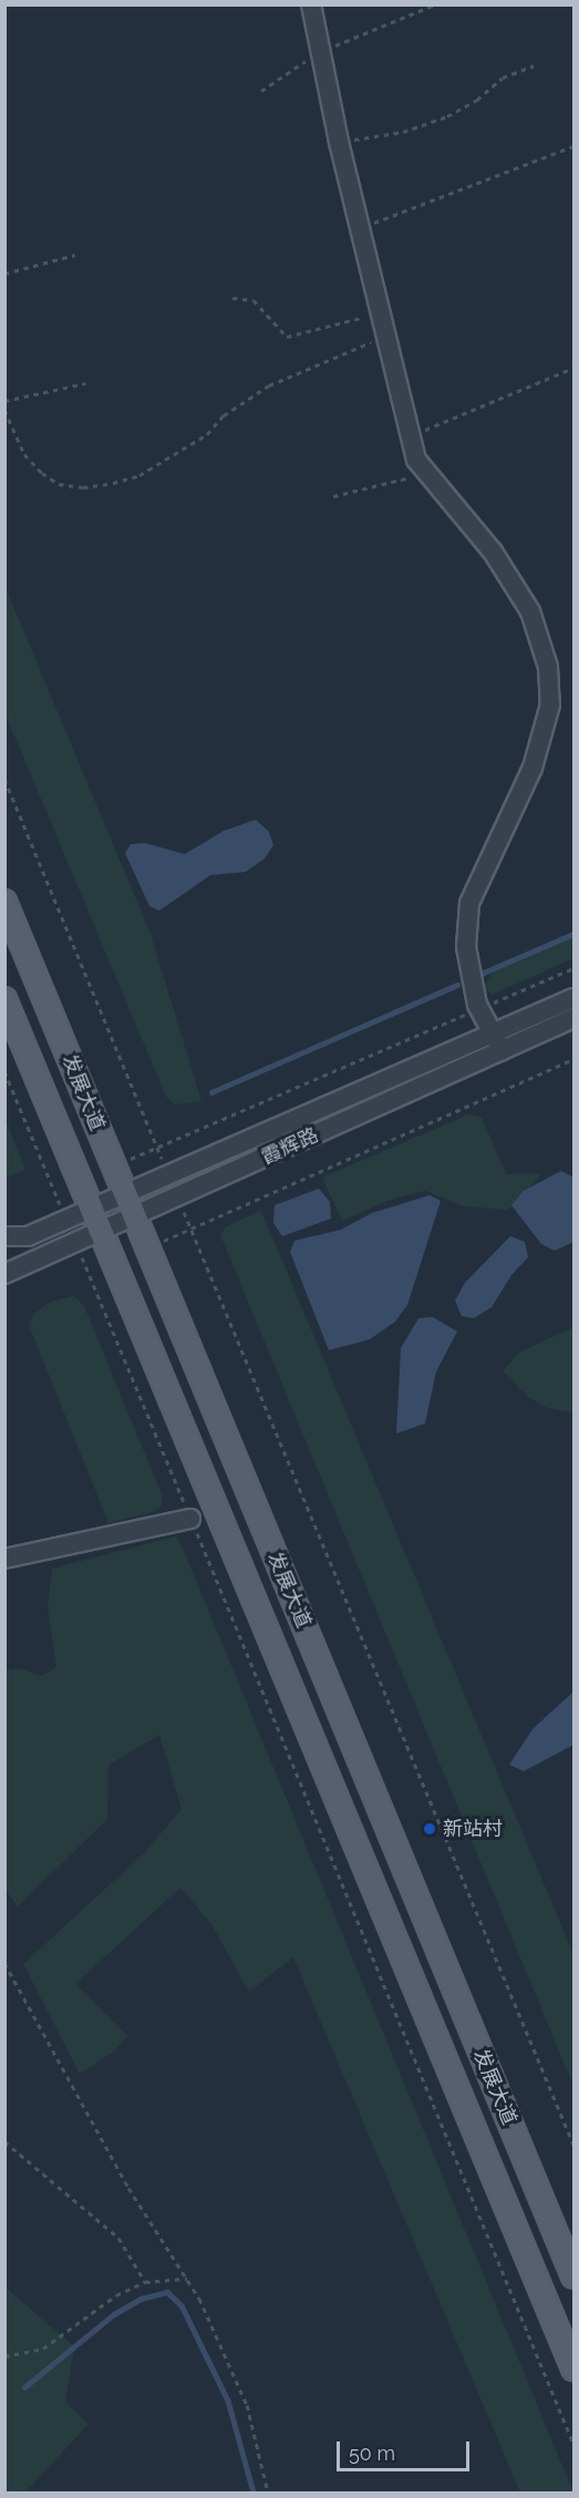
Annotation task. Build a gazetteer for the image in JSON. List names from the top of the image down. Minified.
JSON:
{"streets":{"main road":["发展大道"],"street":["霞辉路"]},"crossings":[["发展大道","霞辉路"]],"places":["新站村"],"scale_bar":"50 m"}
